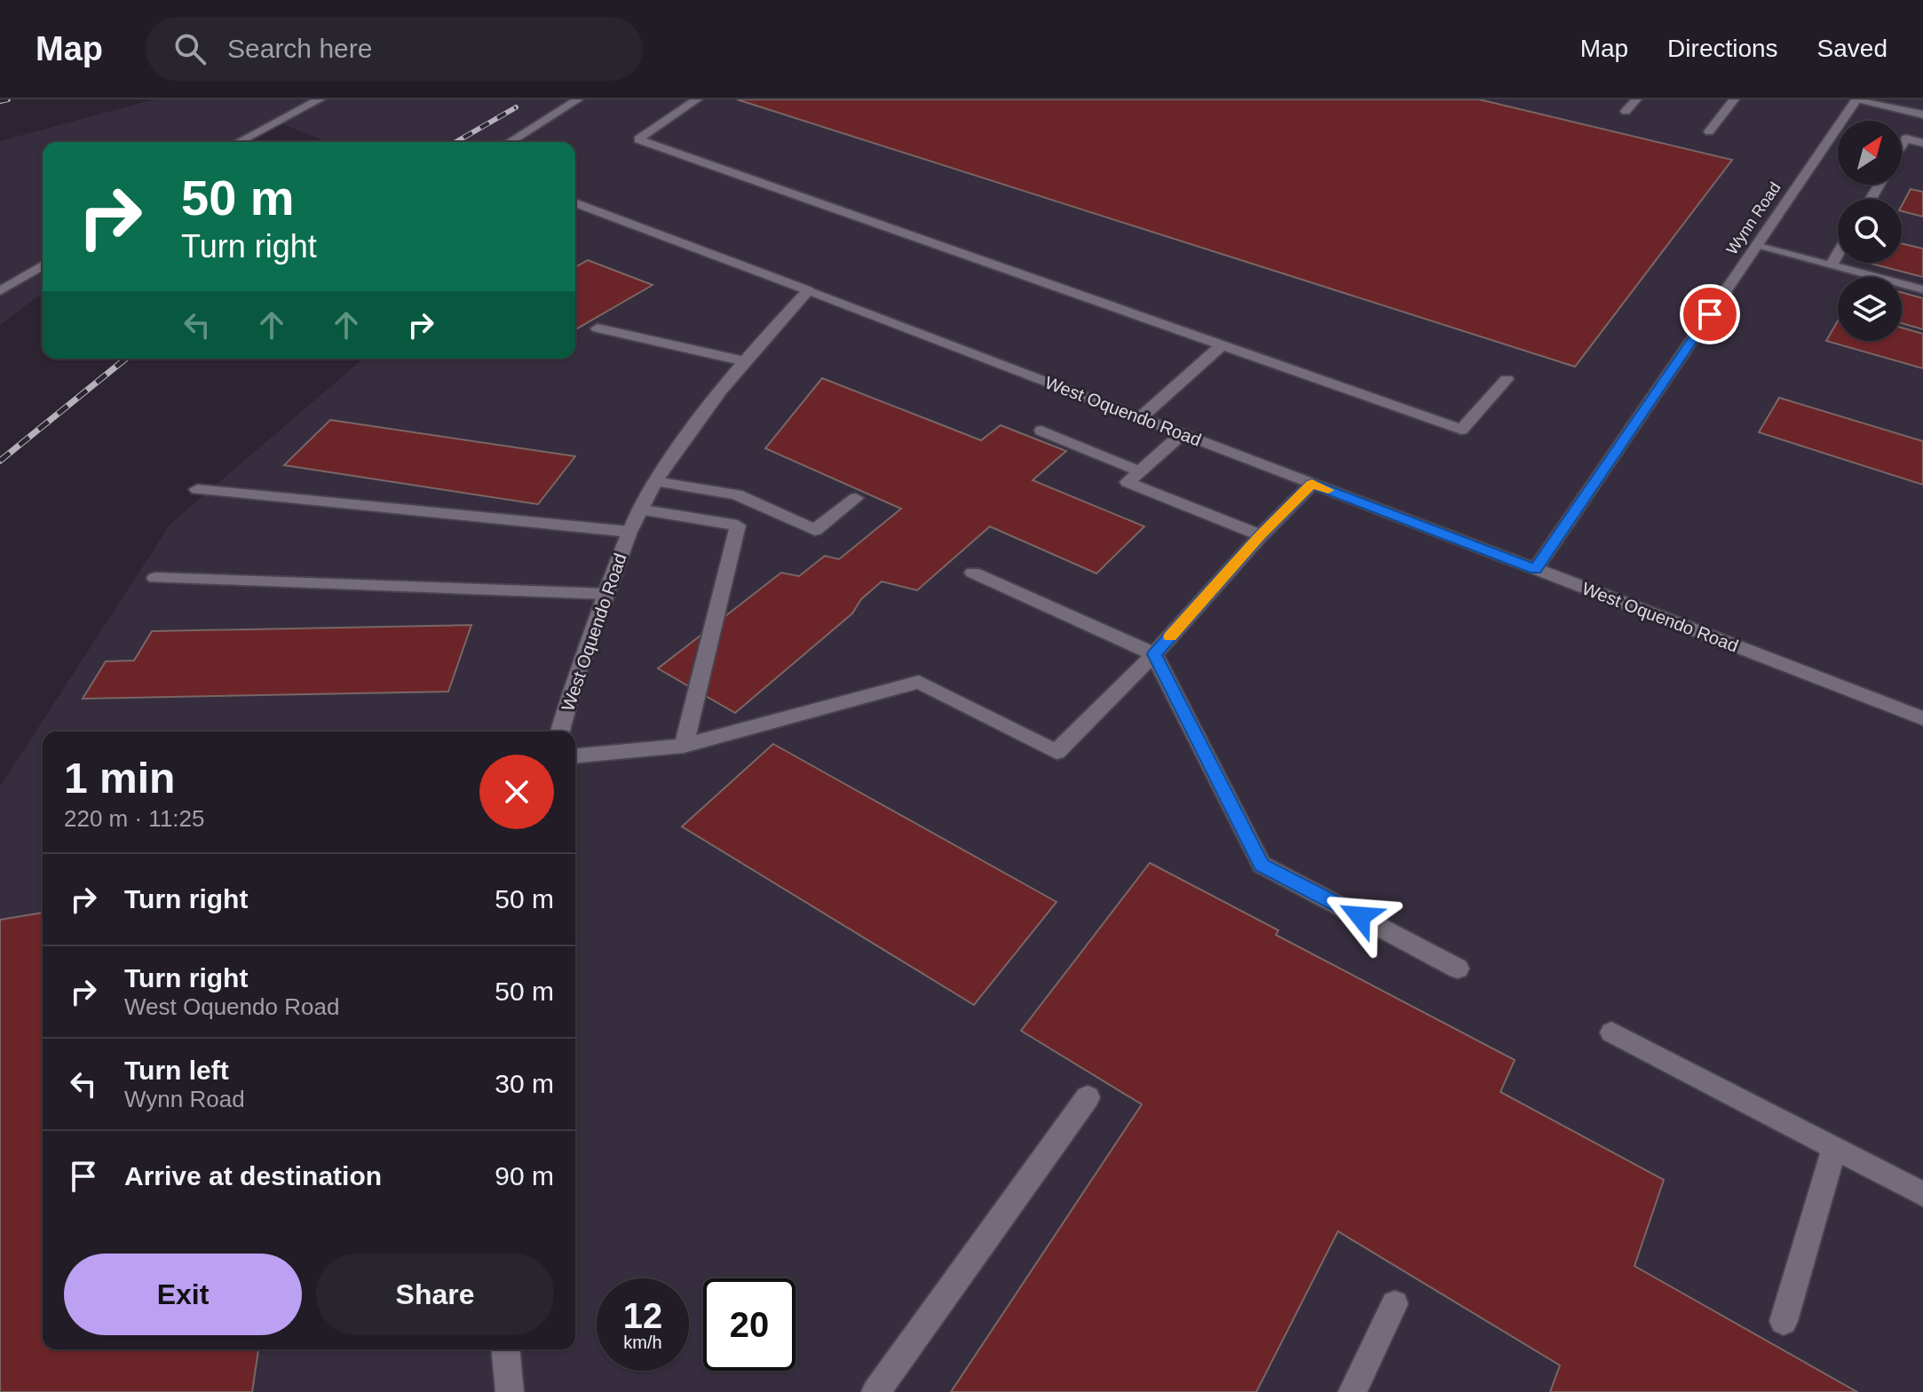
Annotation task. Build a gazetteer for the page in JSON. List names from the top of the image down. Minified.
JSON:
{"streets":{"street":["Wynn Road","West Oquendo Road"]},"crossings":[["Wynn Road","West Oquendo Road"]],"north":"top right","page":{"header":"Map","search":"Search here","nav":["Map","Directions","Saved"],"turn":["50 m","Turn right"],"heading":["1 min","220 m · 11:25"],"list":[{"name":"Turn right","value":"50 m"},{"name":"Turn right","note":"West Oquendo Road","value":"50 m"},{"name":"Turn left","note":"Wynn Road","value":"30 m"},{"name":"Arrive at destination","value":"90 m"}],"buttons":["Exit","Share"],"speed":"12 km/h","limit":"20"}}
